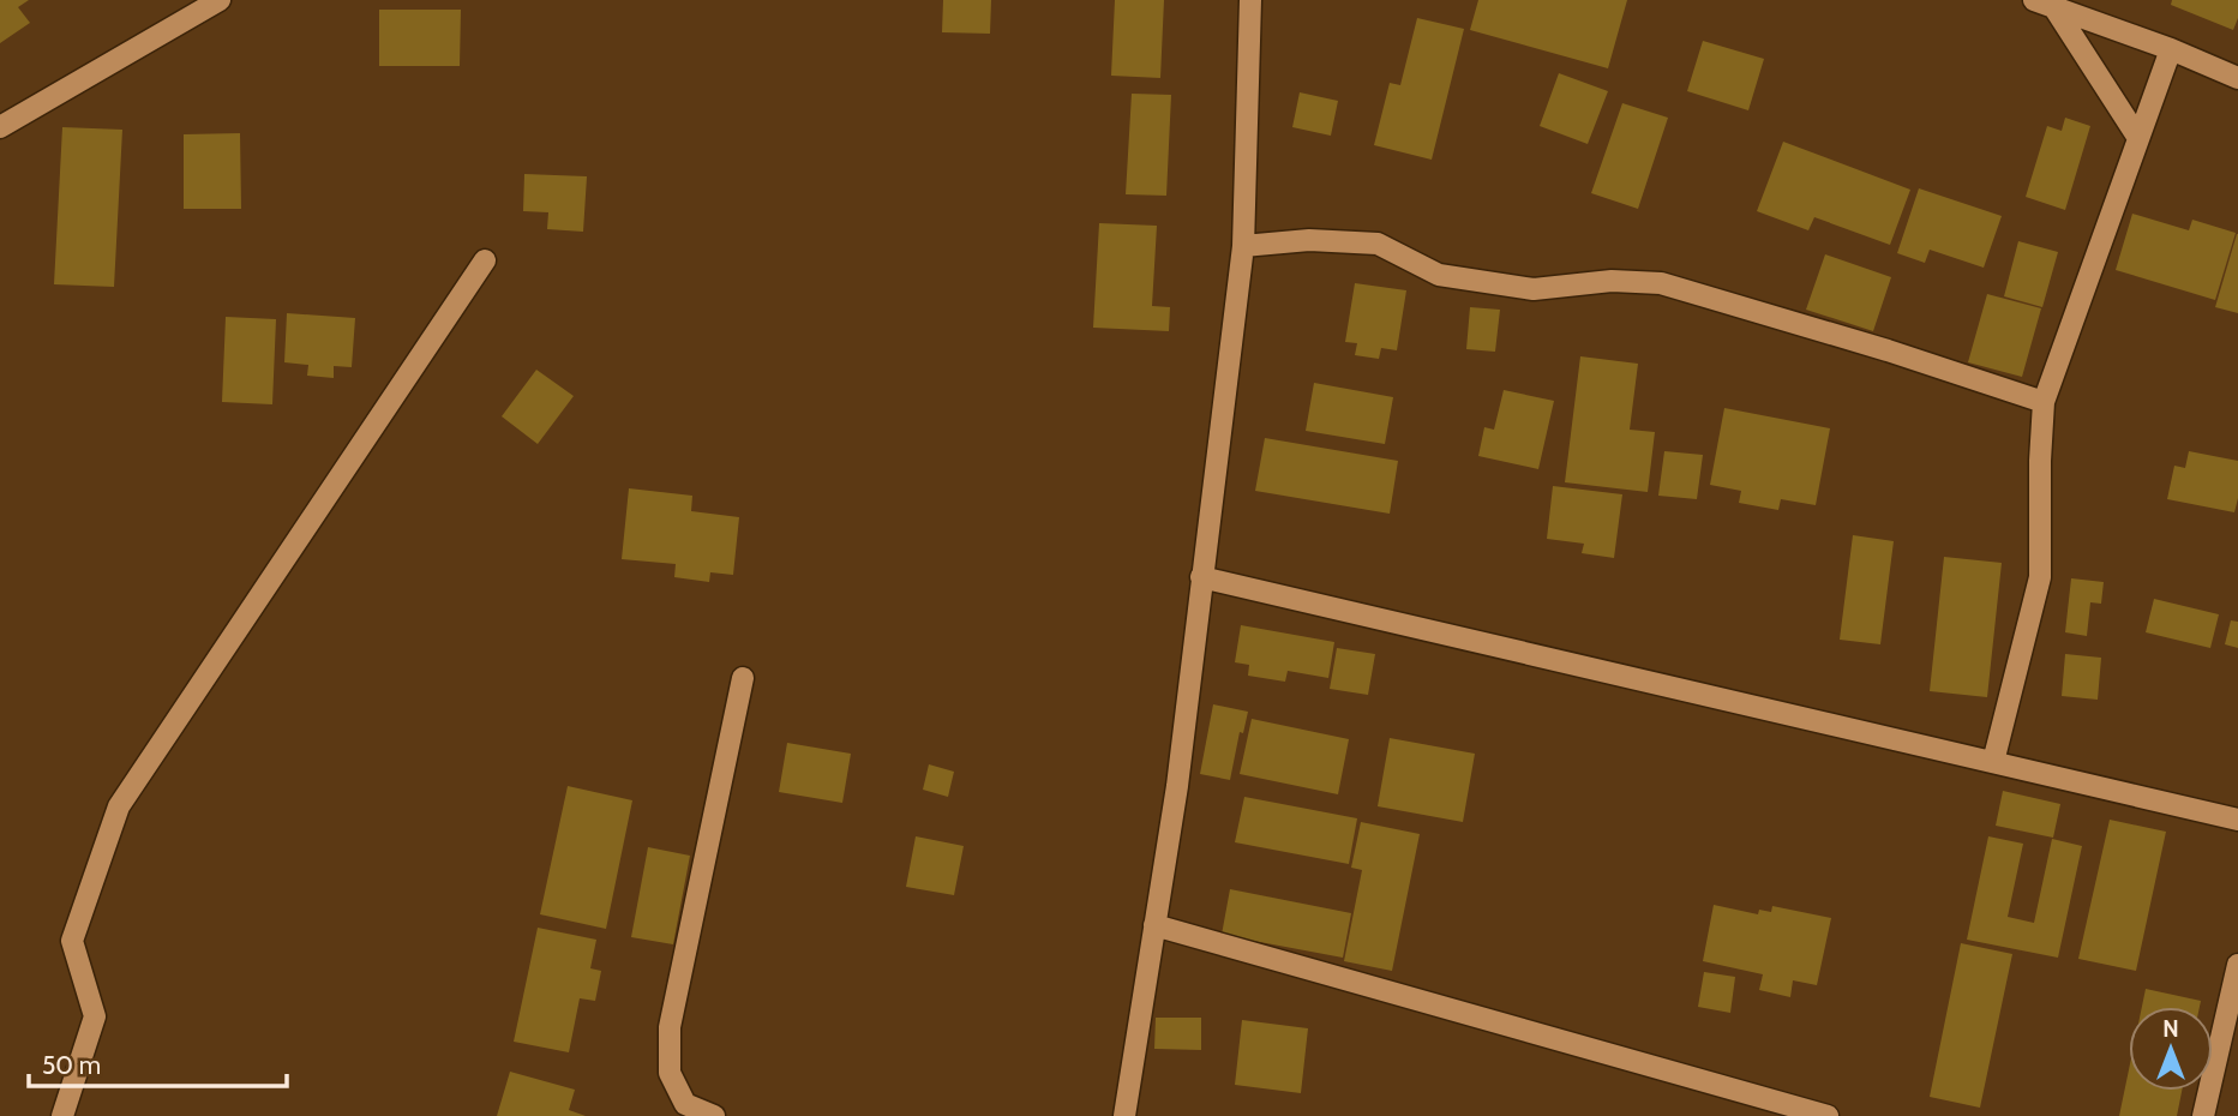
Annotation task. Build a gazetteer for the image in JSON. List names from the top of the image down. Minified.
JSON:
{"scale_bar":"50 m","north":"top"}
